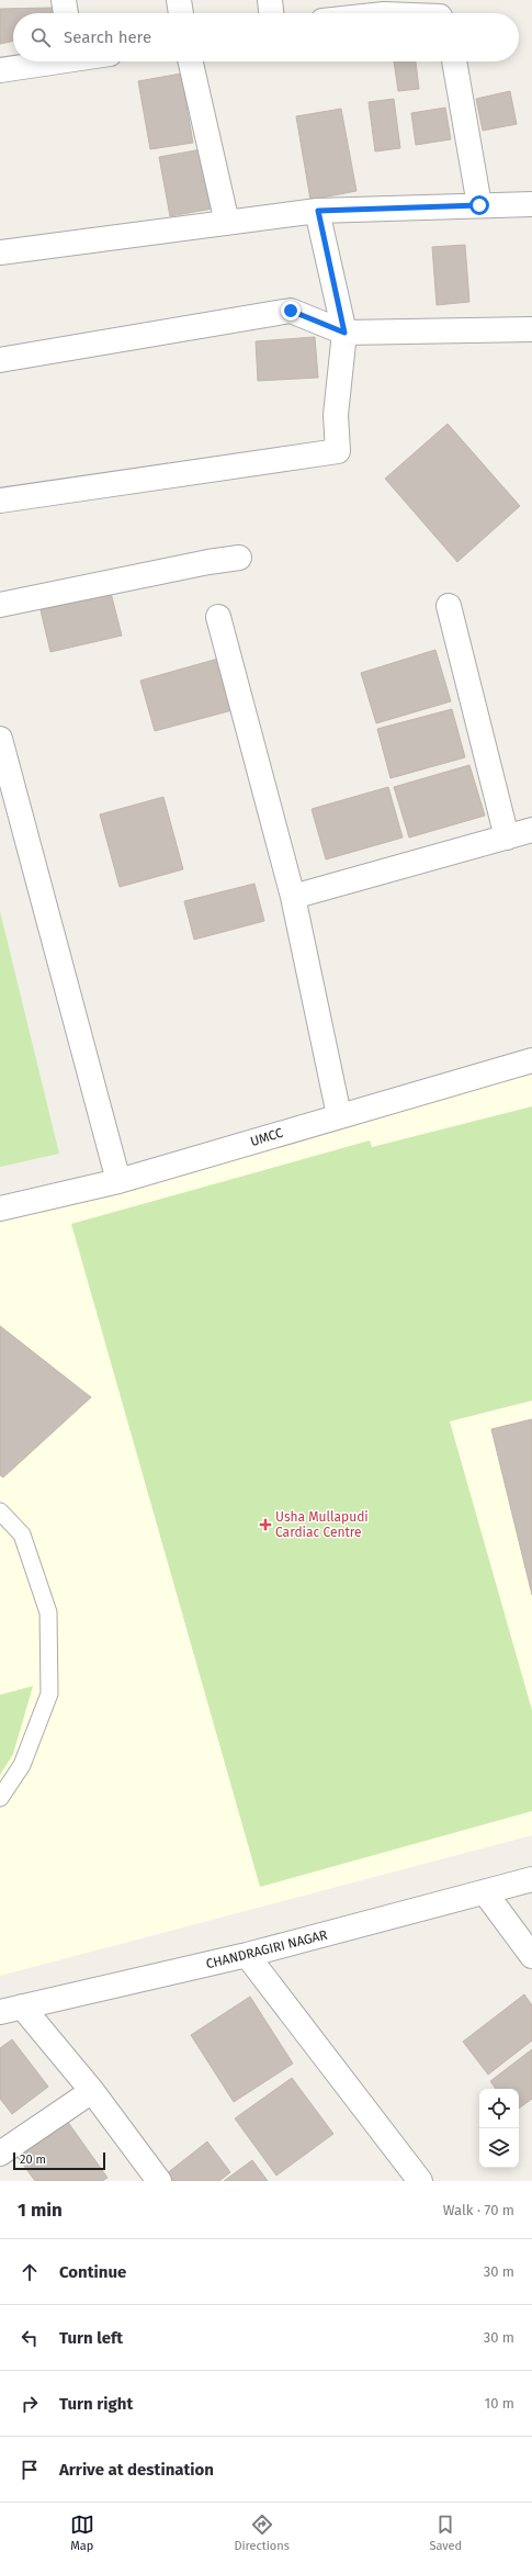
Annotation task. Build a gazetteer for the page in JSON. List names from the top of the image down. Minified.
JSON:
{"streets":{"street":["UMCC","CHANDRAGIRI NAGAR"]},"places":{"health":["Usha Mullapudi Cardiac Centre"]},"scale_bar":"20 m","page":{"search":"Search here","scale":"20 m","heading":["1 min","Walk · 70 m"],"list":[["Continue","30 m"],["Turn left","30 m"],["Turn right","10 m"],"Arrive at destination"],"nav":["Map","Directions","Saved"]}}
